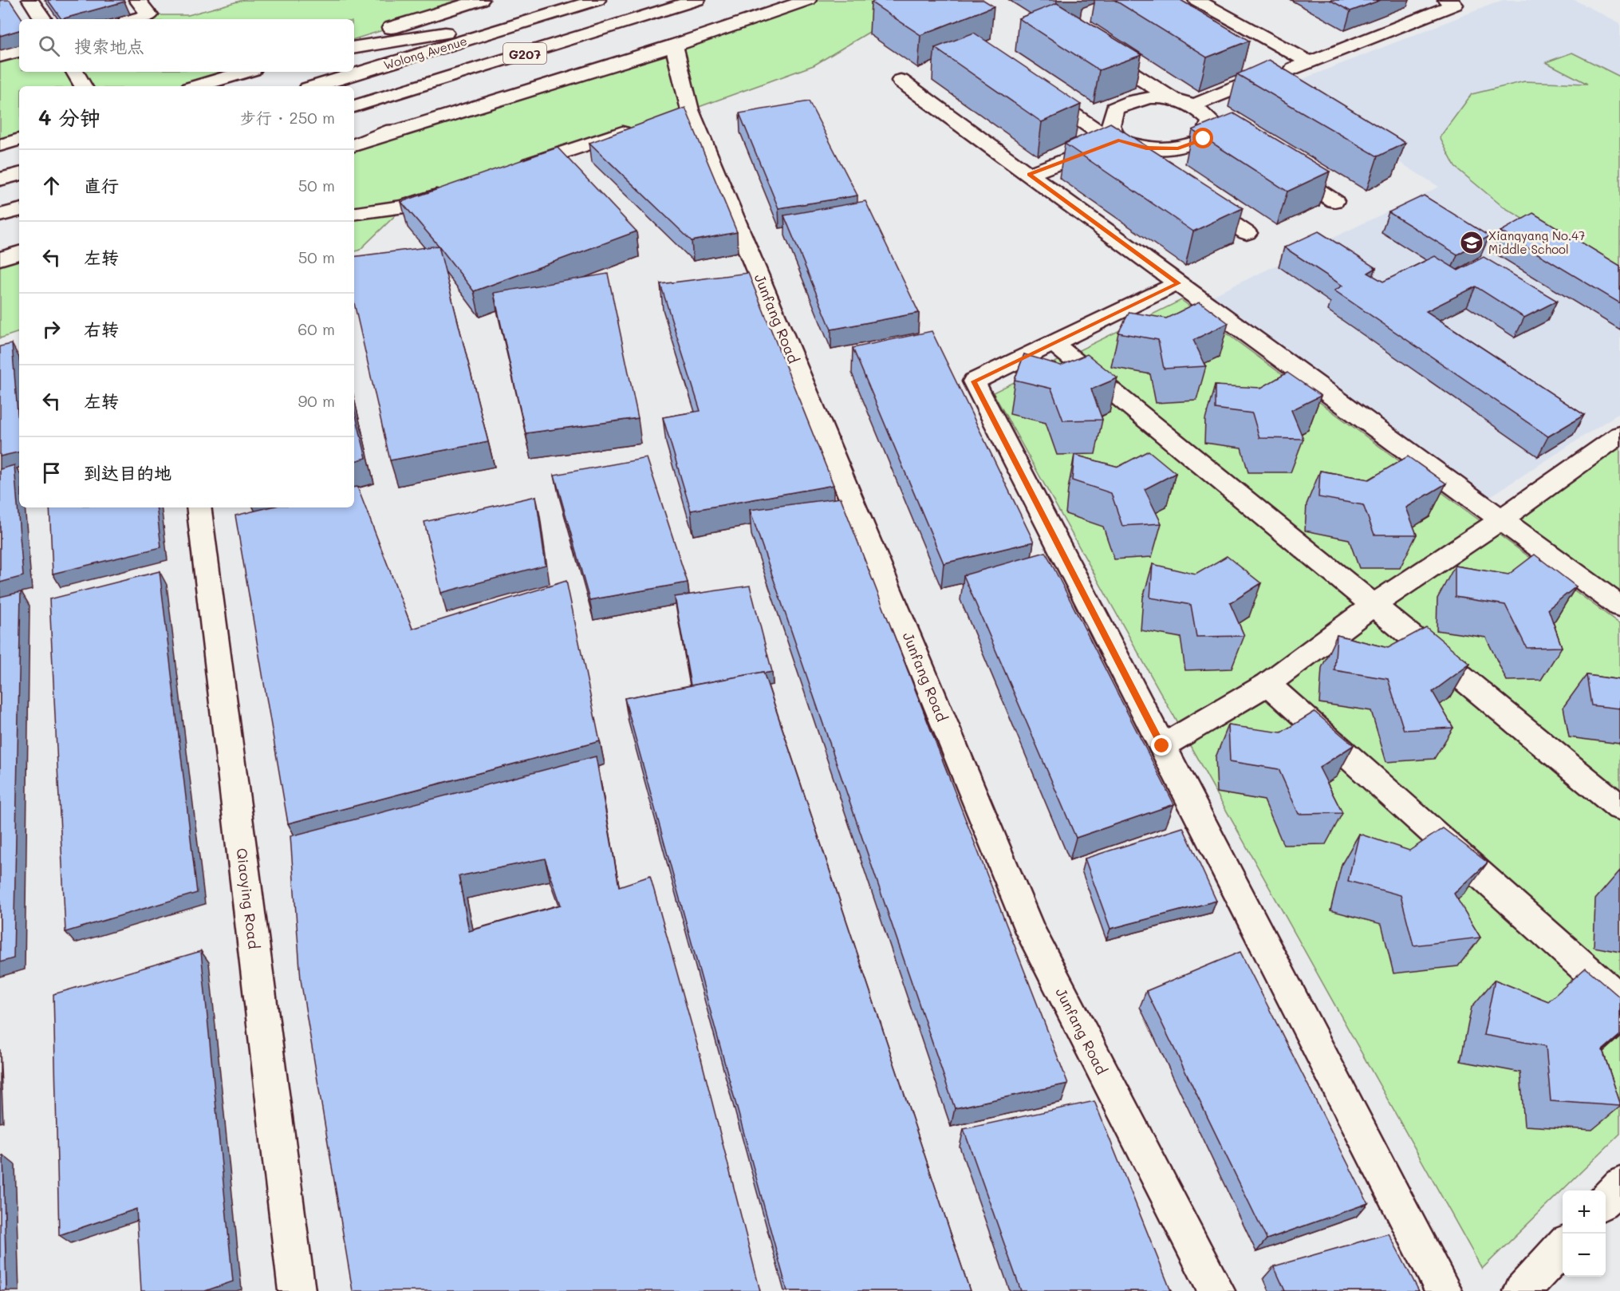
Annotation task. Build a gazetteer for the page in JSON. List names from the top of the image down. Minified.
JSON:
{"streets":{"main road":["Wolong Avenue","G207","Junfang Road","Qiaoying Road"]},"places":{"school or university":["Xiangyang No.47 Middle School"]},"page":{"search":"搜索地点","heading":["4 分钟","步行 · 250 m"],"list":[["直行","50 m"],["左转","50 m"],["右转","60 m"],["左转","90 m"],"到达目的地"],"map_buttons":["+","−"]}}
